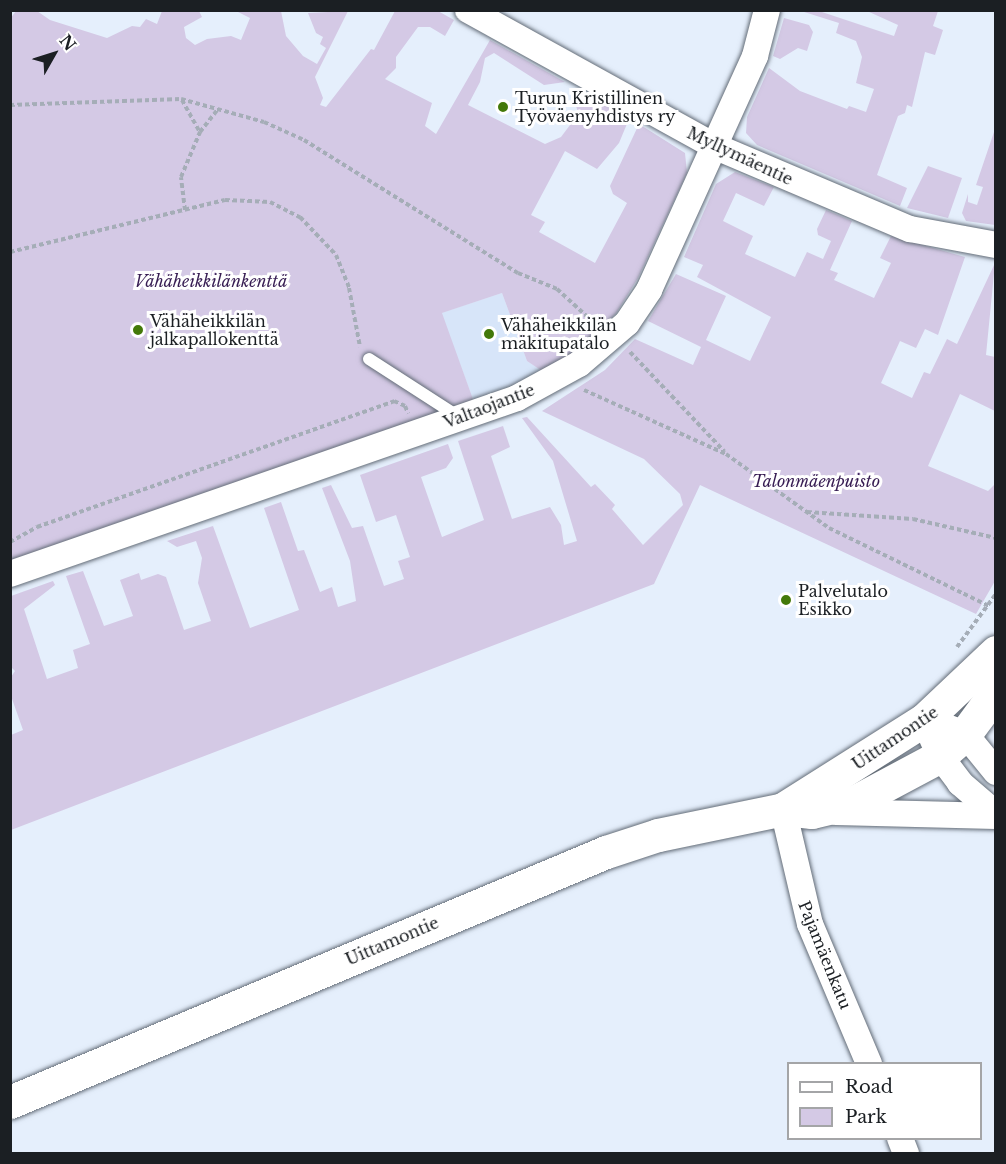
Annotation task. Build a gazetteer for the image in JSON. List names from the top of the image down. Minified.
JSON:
{"streets":{"street":["Myllymäentie","Valtaojantie","Uittamontie","Pajamäenkatu"]},"crossings":[["Myllymäentie","Valtaojantie"],["Uittamontie","Pajamäenkatu"]],"parks":["Vähäheikkilänkenttä","Talonmäenpuisto"],"places":["Turun Kristillinen Työväenyhdistys ry","Vähäheikkilän jalkapallokenttä","Vähäheikkilän mäkitupatalo","Palvelutalo Esikko"],"legend":["Road","Park"],"north":"top right"}
